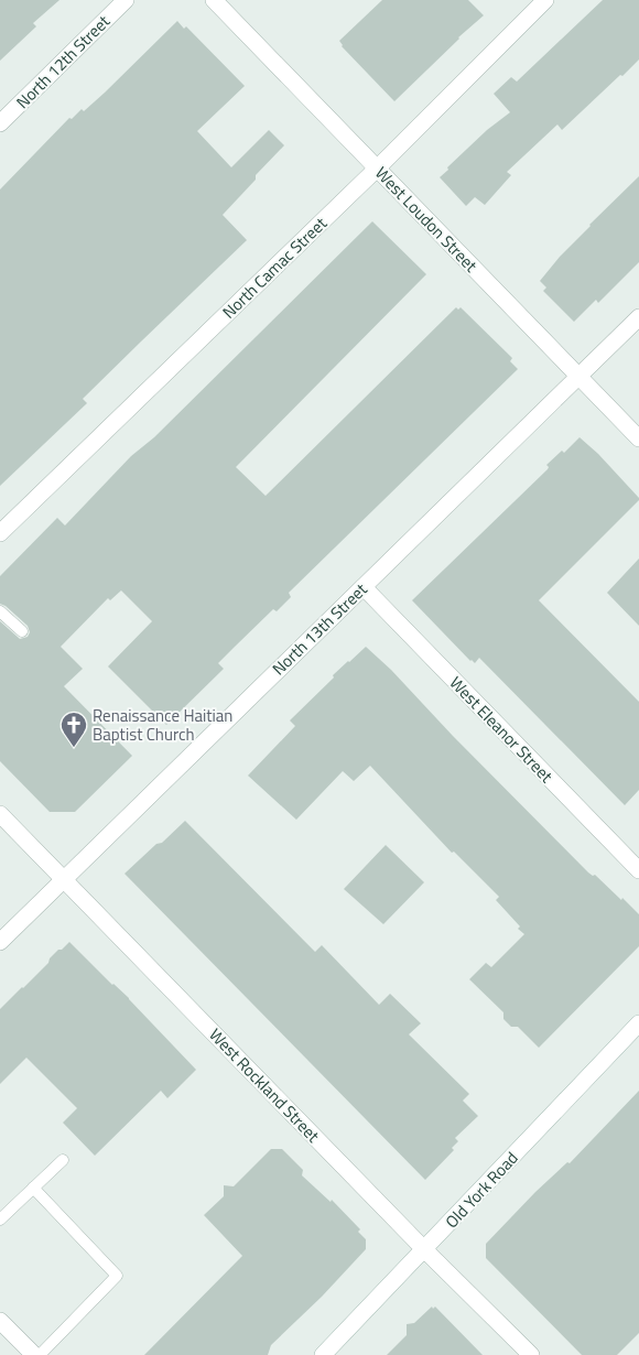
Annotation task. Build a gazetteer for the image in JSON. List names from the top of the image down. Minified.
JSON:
{"streets":{"street":["North 12th Street","West Loudon Street","North Camac Street","North 13th Street","West Eleanor Street","West Rockland Street","Old York Road"]},"crossings":[["West Loudon Street","North Camac Street"],["West Loudon Street","North 13th Street"],["North 13th Street","West Eleanor Street"],["North 13th Street","West Rockland Street"],["West Rockland Street","Old York Road"]],"places":{"church":["Renaissance Haitian Baptist Church"]}}
